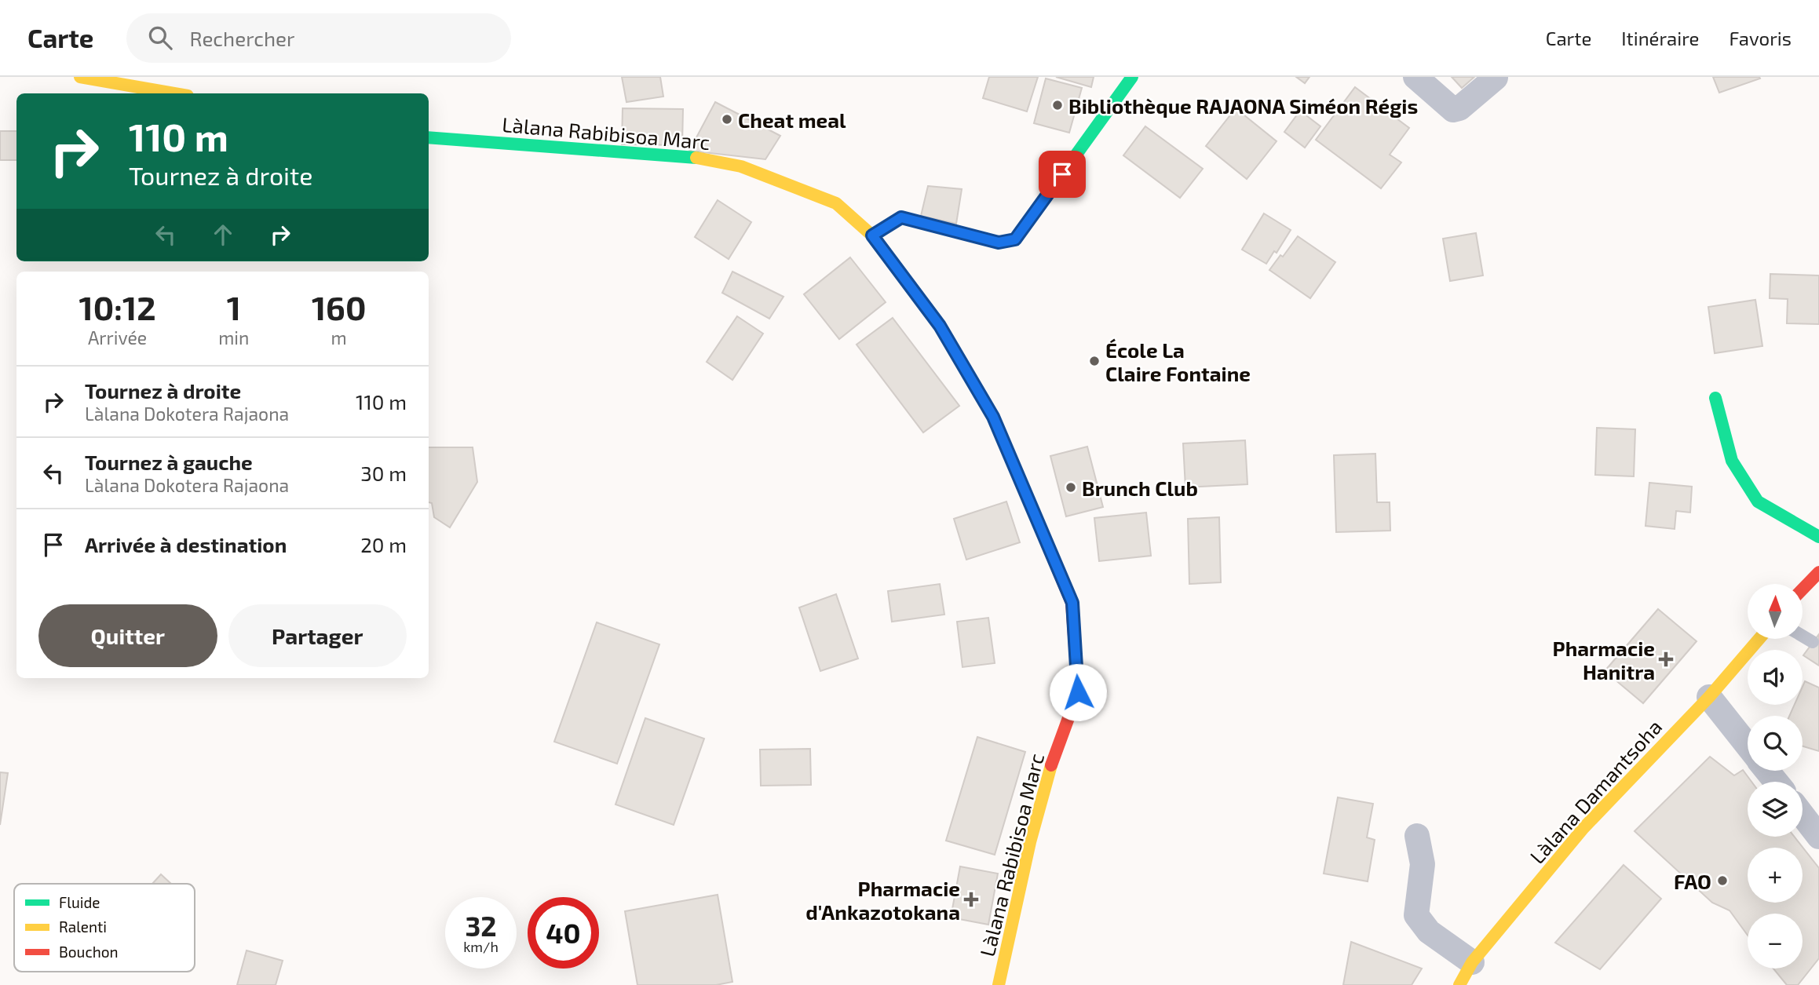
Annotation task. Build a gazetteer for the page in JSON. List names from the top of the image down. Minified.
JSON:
{"streets":{"street":["Làlana Rabibisoa Marc","Làlana Damantsoha"]},"places":{"other":["Bibliothèque RAJAONA Siméon Régis","Cheat meal","École La Claire Fontaine","Brunch Club","FAO"],"health":["Pharmacie Hanitra","Pharmacie d'Ankazotokana"]},"legend":["Fluide","Ralenti","Bouchon"],"north":"top","page":{"header":"Carte","search":"Rechercher","nav":["Carte","Itinéraire","Favoris"],"turn":["110 m","Tournez à droite"],"eta":["10:12","Arrivée","1","min","160","m"],"list":[{"name":"Tournez à droite","note":"Làlana Dokotera Rajaona","value":"110 m"},{"name":"Tournez à gauche","note":"Làlana Dokotera Rajaona","value":"30 m"},{"name":"Arrivée à destination","value":"20 m"}],"map_buttons":["+","−"],"buttons":["Quitter","Partager"],"speed":"32 km/h","limit":"40"}}
